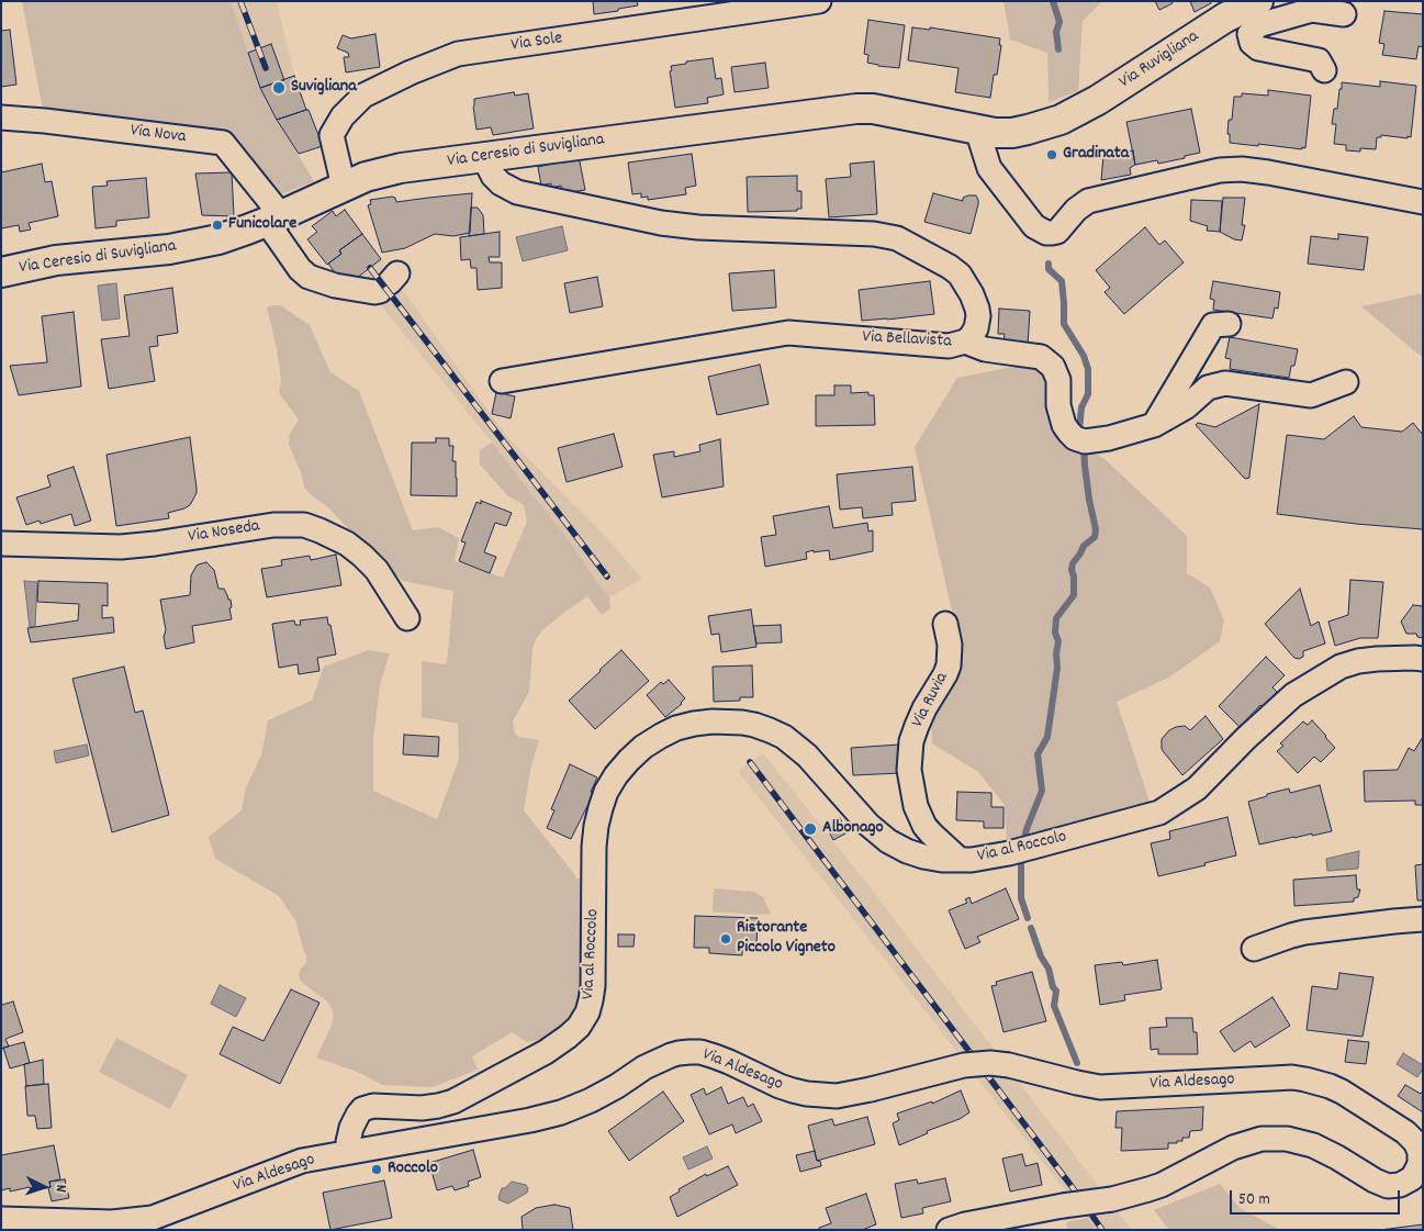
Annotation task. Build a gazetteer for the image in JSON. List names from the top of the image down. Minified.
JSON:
{"streets":{"main road":["Via Ruvigliana","Via Ceresio di Suvigliana"],"street":["Via Sole","Via Nova","Via Bellavista","Via Noseda","Via Ruvia","Via al Roccolo","Via Aldesago"]},"crossings":[["Via Sole","Via Ceresio di Suvigliana"],["Via Ruvigliana","Via Ceresio di Suvigliana"],["Via Nova","Via Ceresio di Suvigliana"],["Via Ceresio di Suvigliana","Via Bellavista"],["Via Ruvia","Via al Roccolo"],["Via al Roccolo","Via Aldesago"]],"places":["Suvigliana","Gradinata","Funicolare","Albonago","Ristorante Piccolo Vigneto","Roccolo"],"scale_bar":"50 m","north":"right"}
